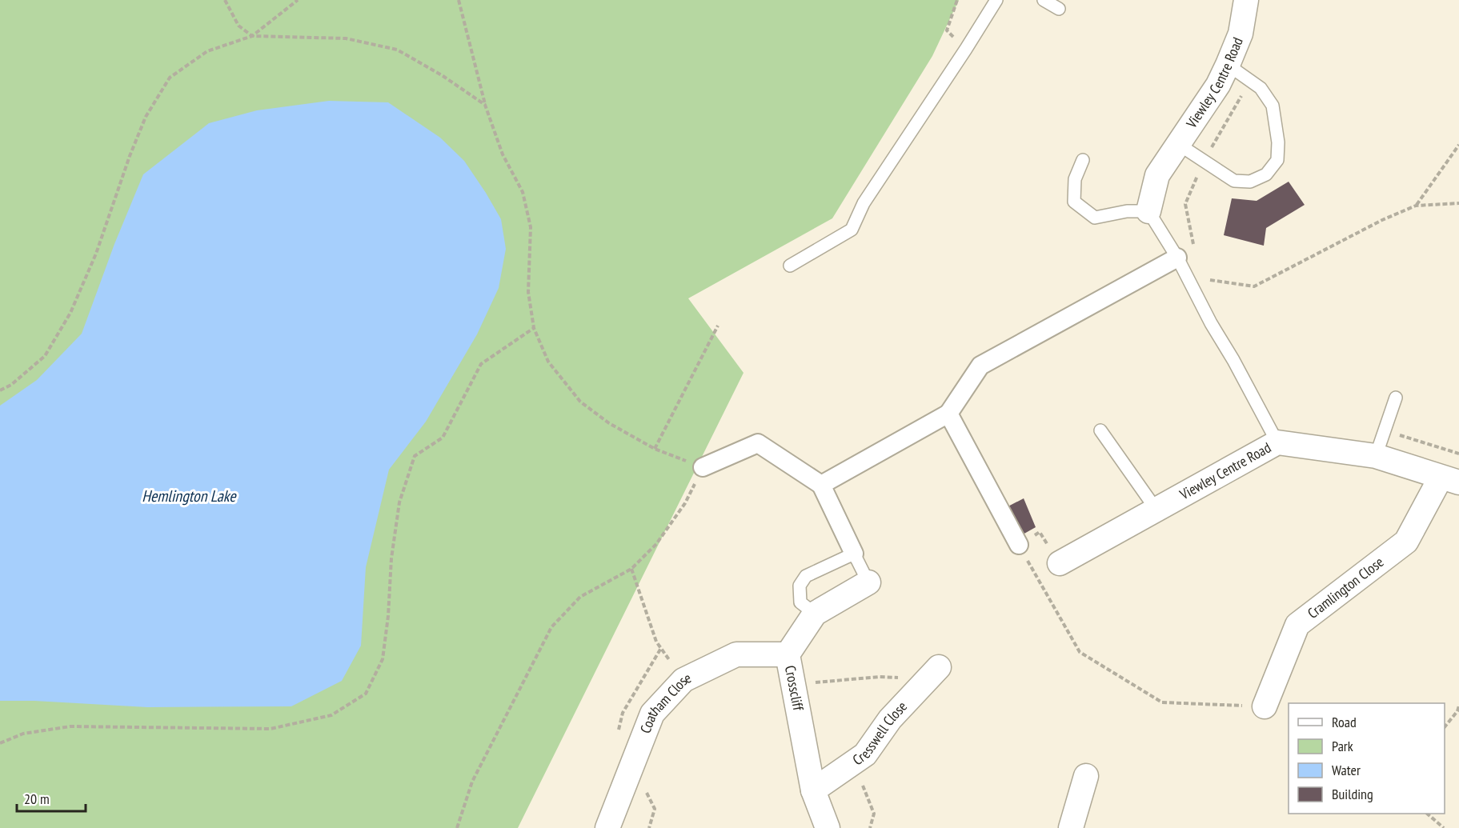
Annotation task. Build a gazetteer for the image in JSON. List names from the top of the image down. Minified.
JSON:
{"streets":{"street":["Viewley Centre Road","Cramlington Close","Crosscliff","Coatham Close","Cresswell Close"]},"crossings":[["Viewley Centre Road","Cramlington Close"],["Crosscliff","Coatham Close"],["Crosscliff","Cresswell Close"]],"water":["Hemlington Lake"],"legend":["Road","Park","Water","Building"],"scale_bar":"20 m"}
